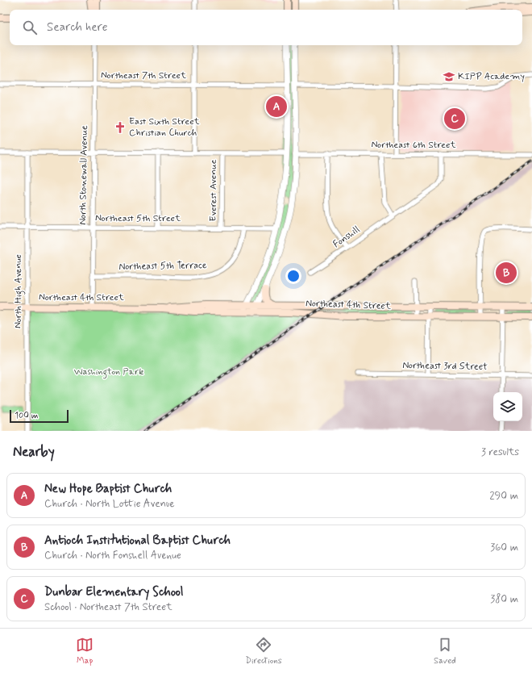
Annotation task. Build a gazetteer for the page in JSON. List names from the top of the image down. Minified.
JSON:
{"streets":{"main road":["Northeast 4th Street"],"street":["Northeast 7th Street","Northeast 6th Street","North Stonewall Avenue","Everest Avenue","Northeast 5th Street","Fonshill","Northeast 5th Terrace","North High Avenue","Northeast 3rd Street"]},"crossings":[["Northeast 7th Street","North Stonewall Avenue"],["North Stonewall Avenue","Northeast 5th Street"],["North Stonewall Avenue","Northeast 5th Terrace"],["North Stonewall Avenue","Northeast 4th Street"],["Everest Avenue","Northeast 5th Street"],["Northeast 5th Street","Northeast 5th Terrace"],["Northeast 5th Street","North High Avenue"],["North High Avenue","Northeast 4th Street"]],"parks":["Washington Park"],"places":{"school or university":["KIPP Academy"],"church":["East Sixth Street Christian Church"]},"scale_bar":"100 m","page":{"search":"Search here","pins":["A","C","B"],"scale":"100 m","heading":["Nearby","3 results"],"list":[{"mark":"A","name":"New Hope Baptist Church","note":"Church · North Lottie Avenue","value":"290 m"},{"mark":"B","name":"Antioch Institutional Baptist Church","note":"Church · North Fonshell Avenue","value":"360 m"},{"mark":"C","name":"Dunbar Elementary School","note":"School · Northeast 7th Street","value":"380 m"}],"nav":["Map","Directions","Saved"]}}
